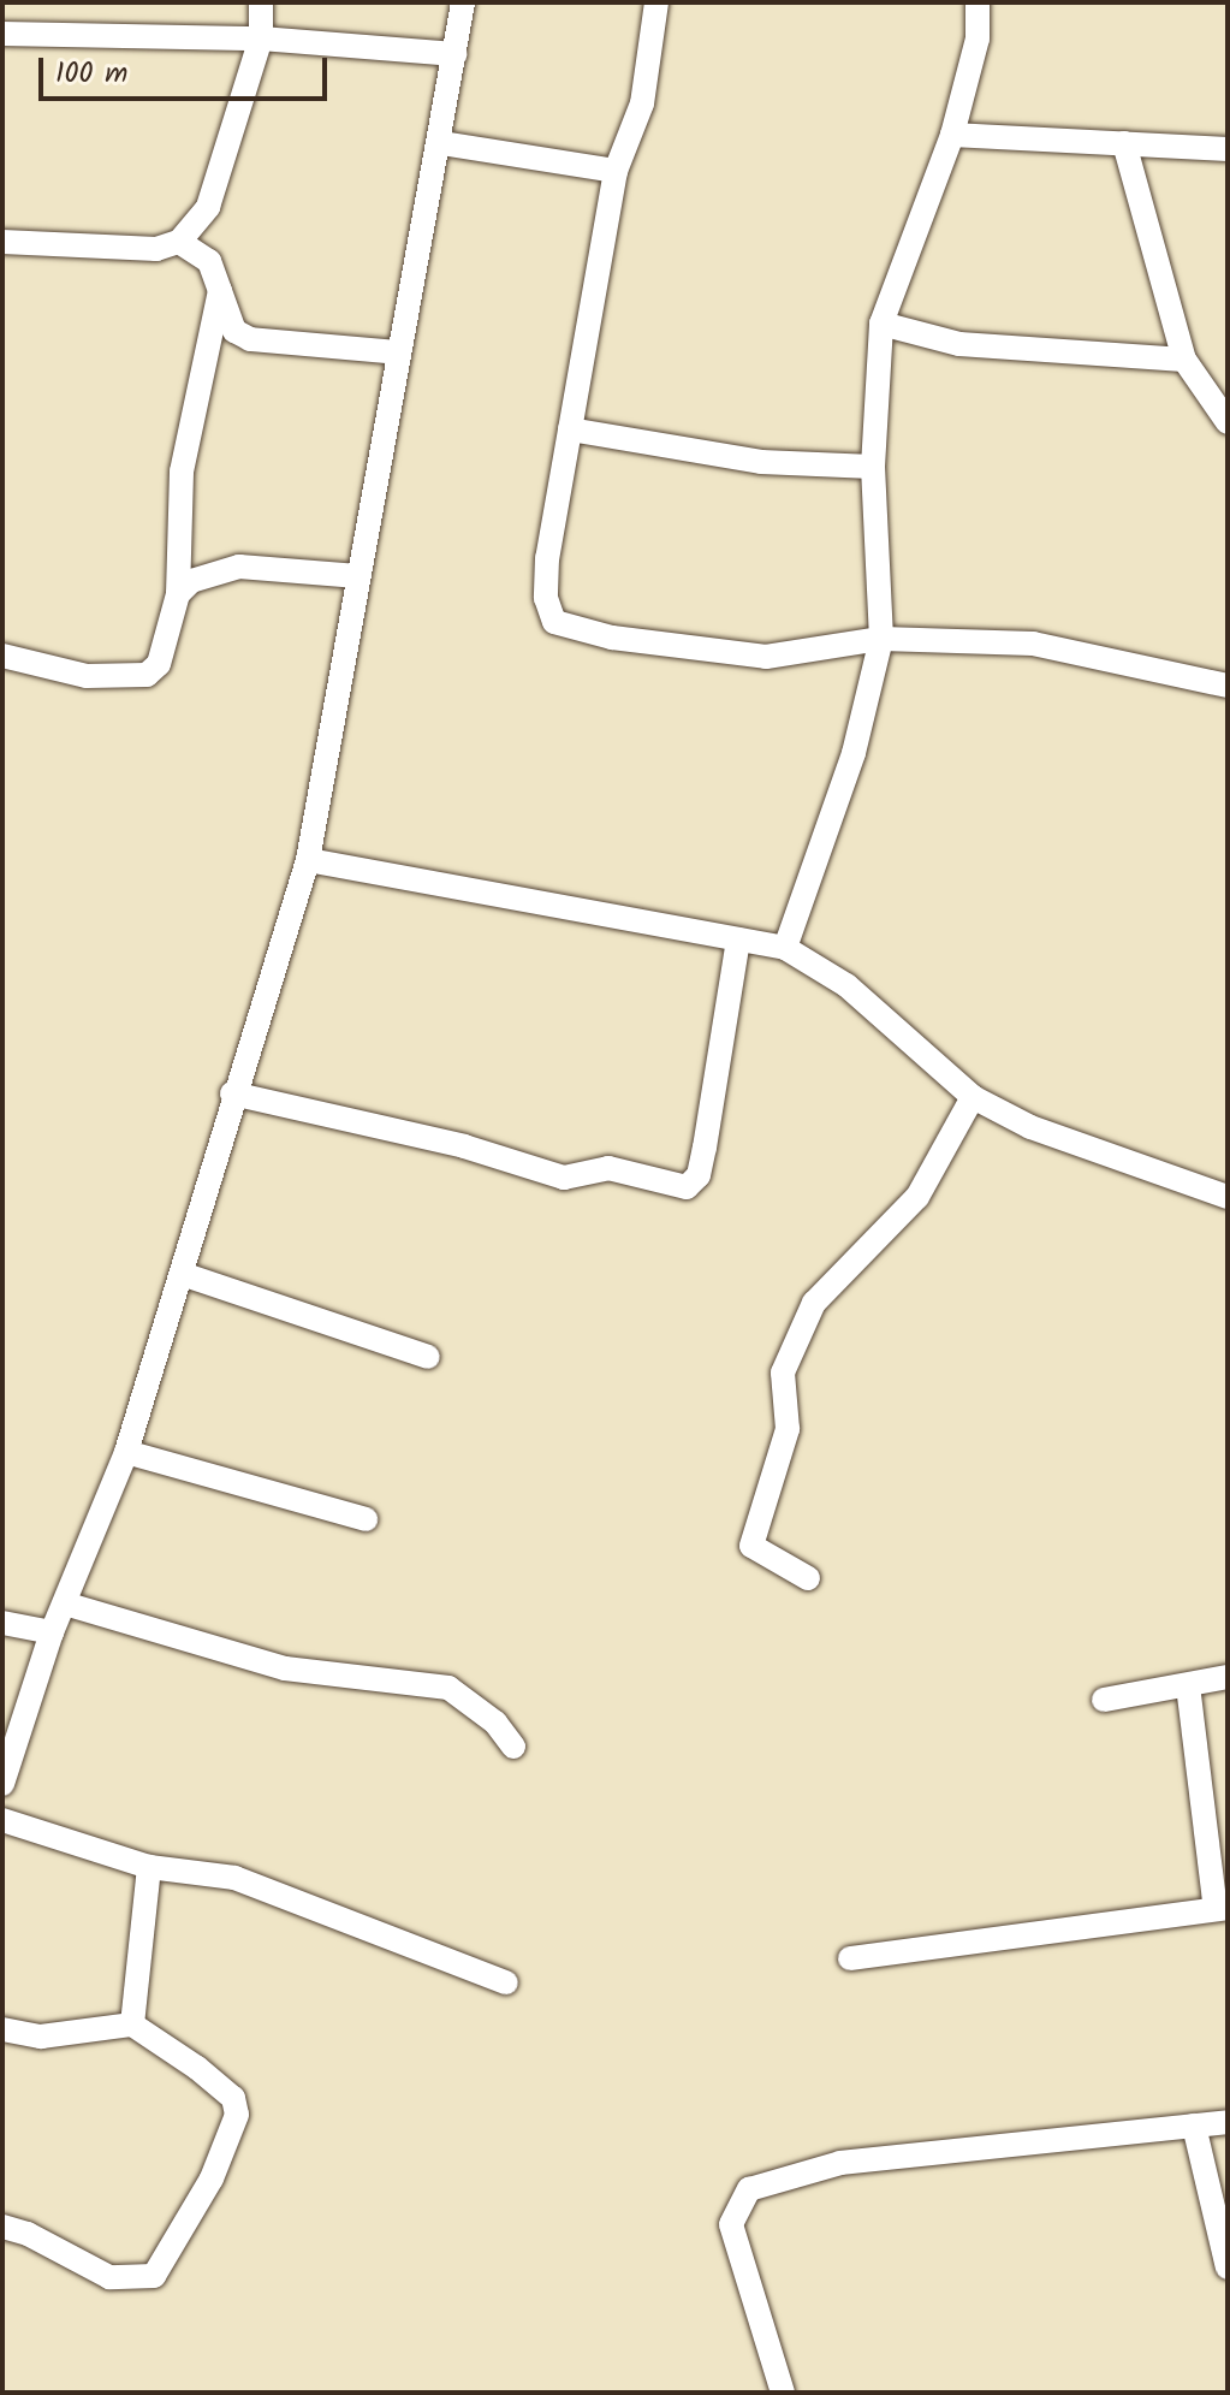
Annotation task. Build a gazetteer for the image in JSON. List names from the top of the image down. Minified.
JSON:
{"scale_bar":"100 m"}
